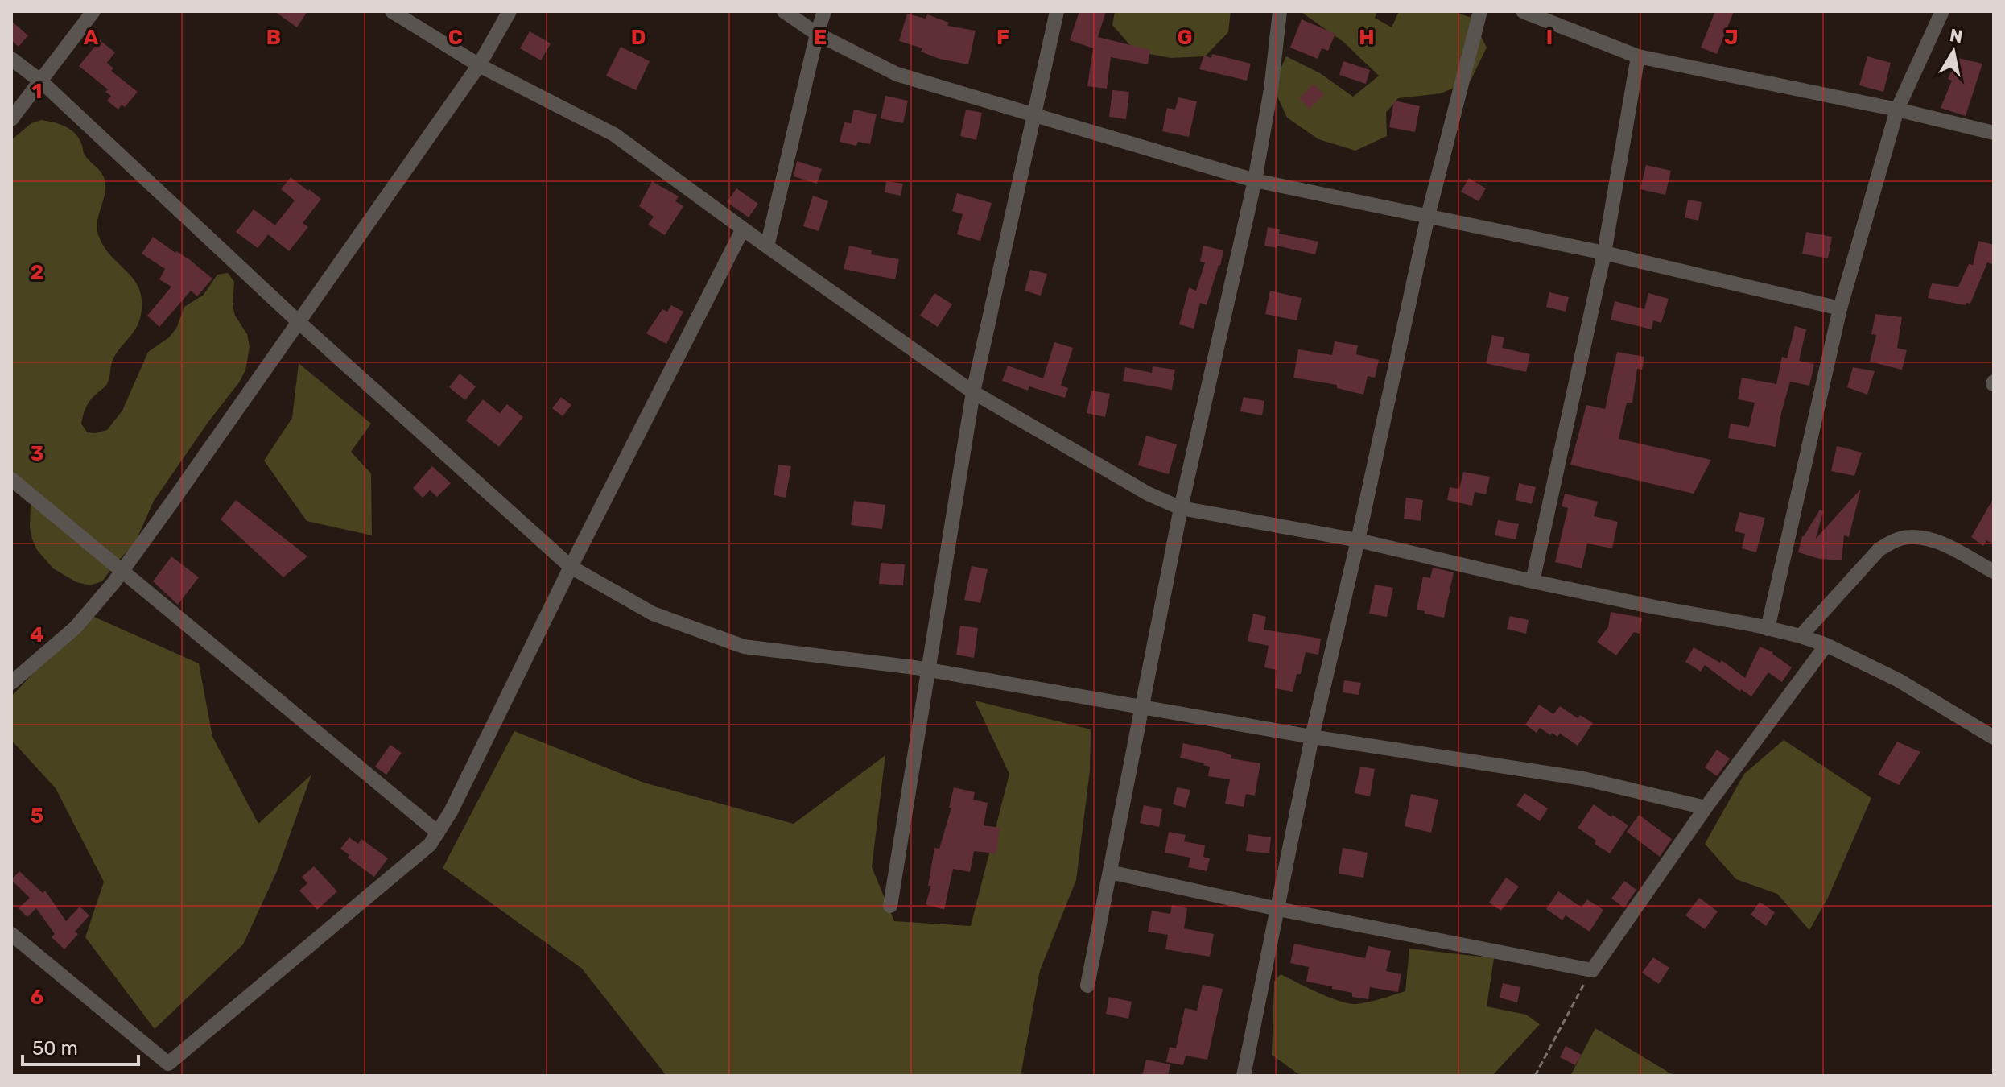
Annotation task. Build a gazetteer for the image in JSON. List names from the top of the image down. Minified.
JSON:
{"scale_bar":"50 m","north":"top","grid":{"columns":["A","B","C","D","E","F","G","H","I","J"],"rows":["1","2","3","4","5","6"]}}
